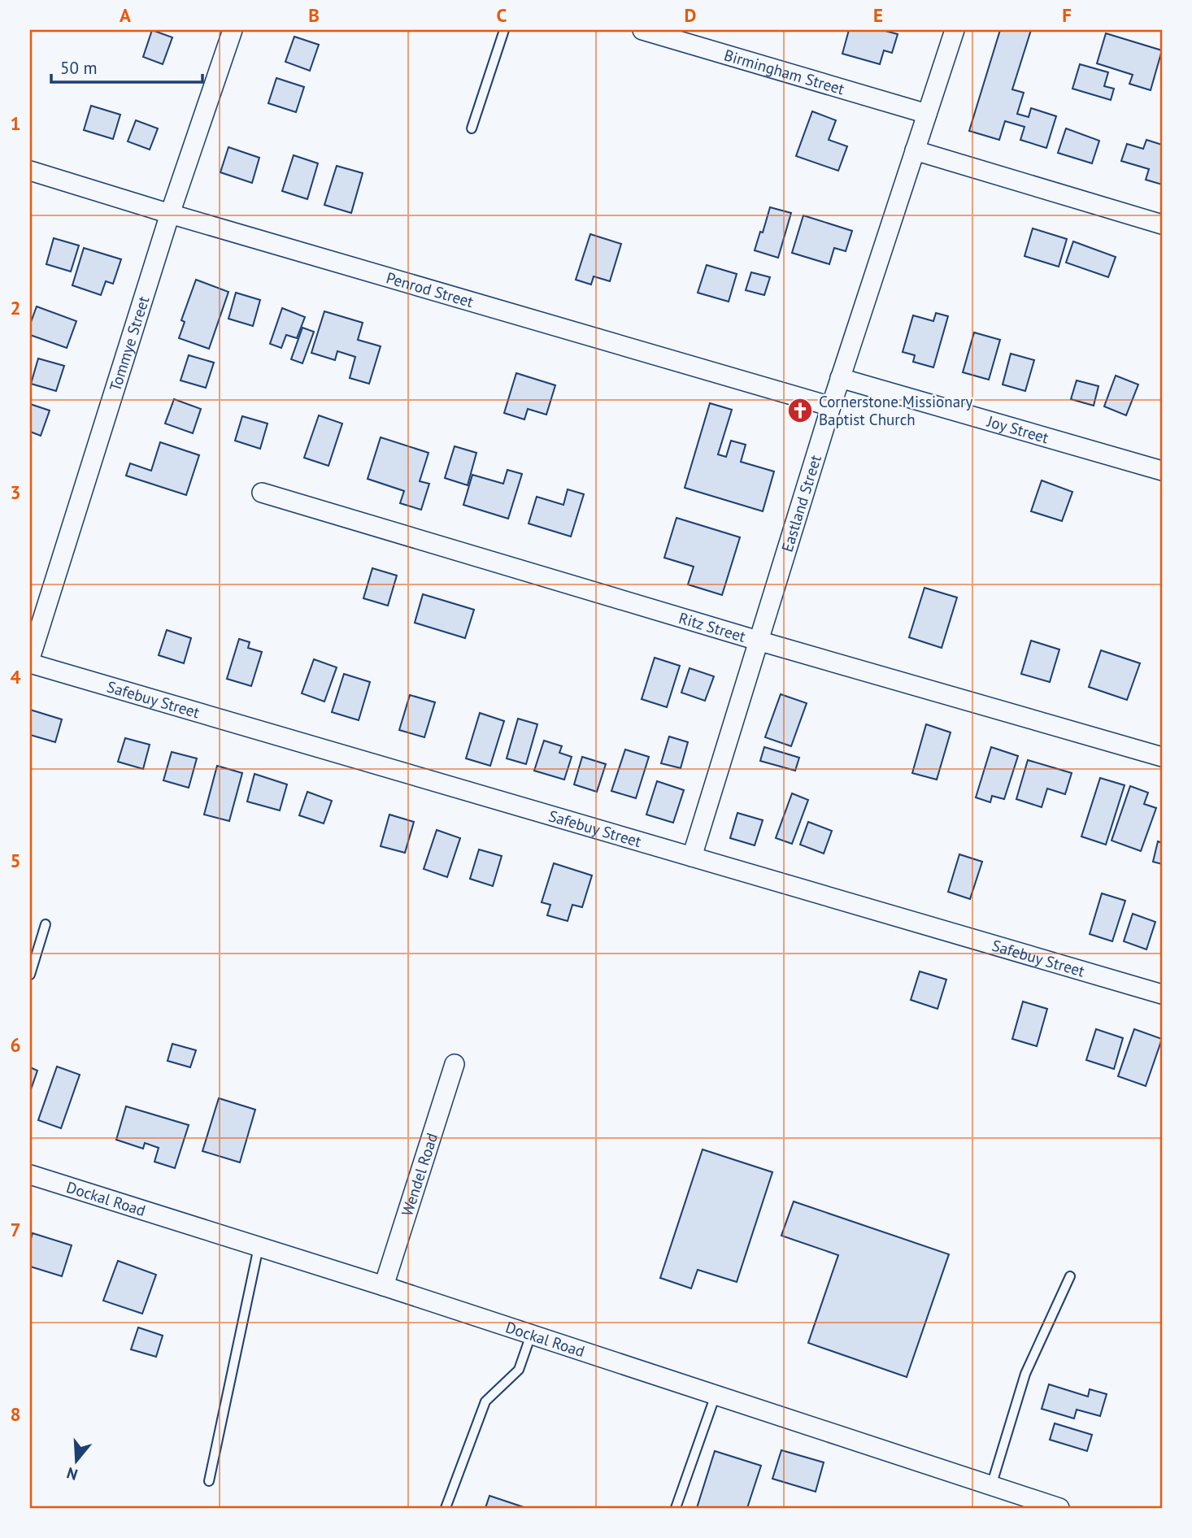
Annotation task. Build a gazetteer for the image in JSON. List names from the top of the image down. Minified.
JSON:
{"streets":{"street":["Birmingham Street","Penrod Street","Tommye Street","Joy Street","Eastland Street","Ritz Street","Safebuy Street","Wendel Road","Dockal Road"]},"crossings":[["Birmingham Street","Eastland Street"],["Penrod Street","Tommye Street"],["Penrod Street","Eastland Street"],["Joy Street","Eastland Street"],["Eastland Street","Ritz Street"],["Eastland Street","Safebuy Street"],["Wendel Road","Dockal Road"]],"places":{"church":["Cornerstone Missionary Baptist Church"]},"scale_bar":"50 m","north":"bottom","grid":{"columns":["A","B","C","D","E","F"],"rows":["1","2","3","4","5","6","7","8"]}}
